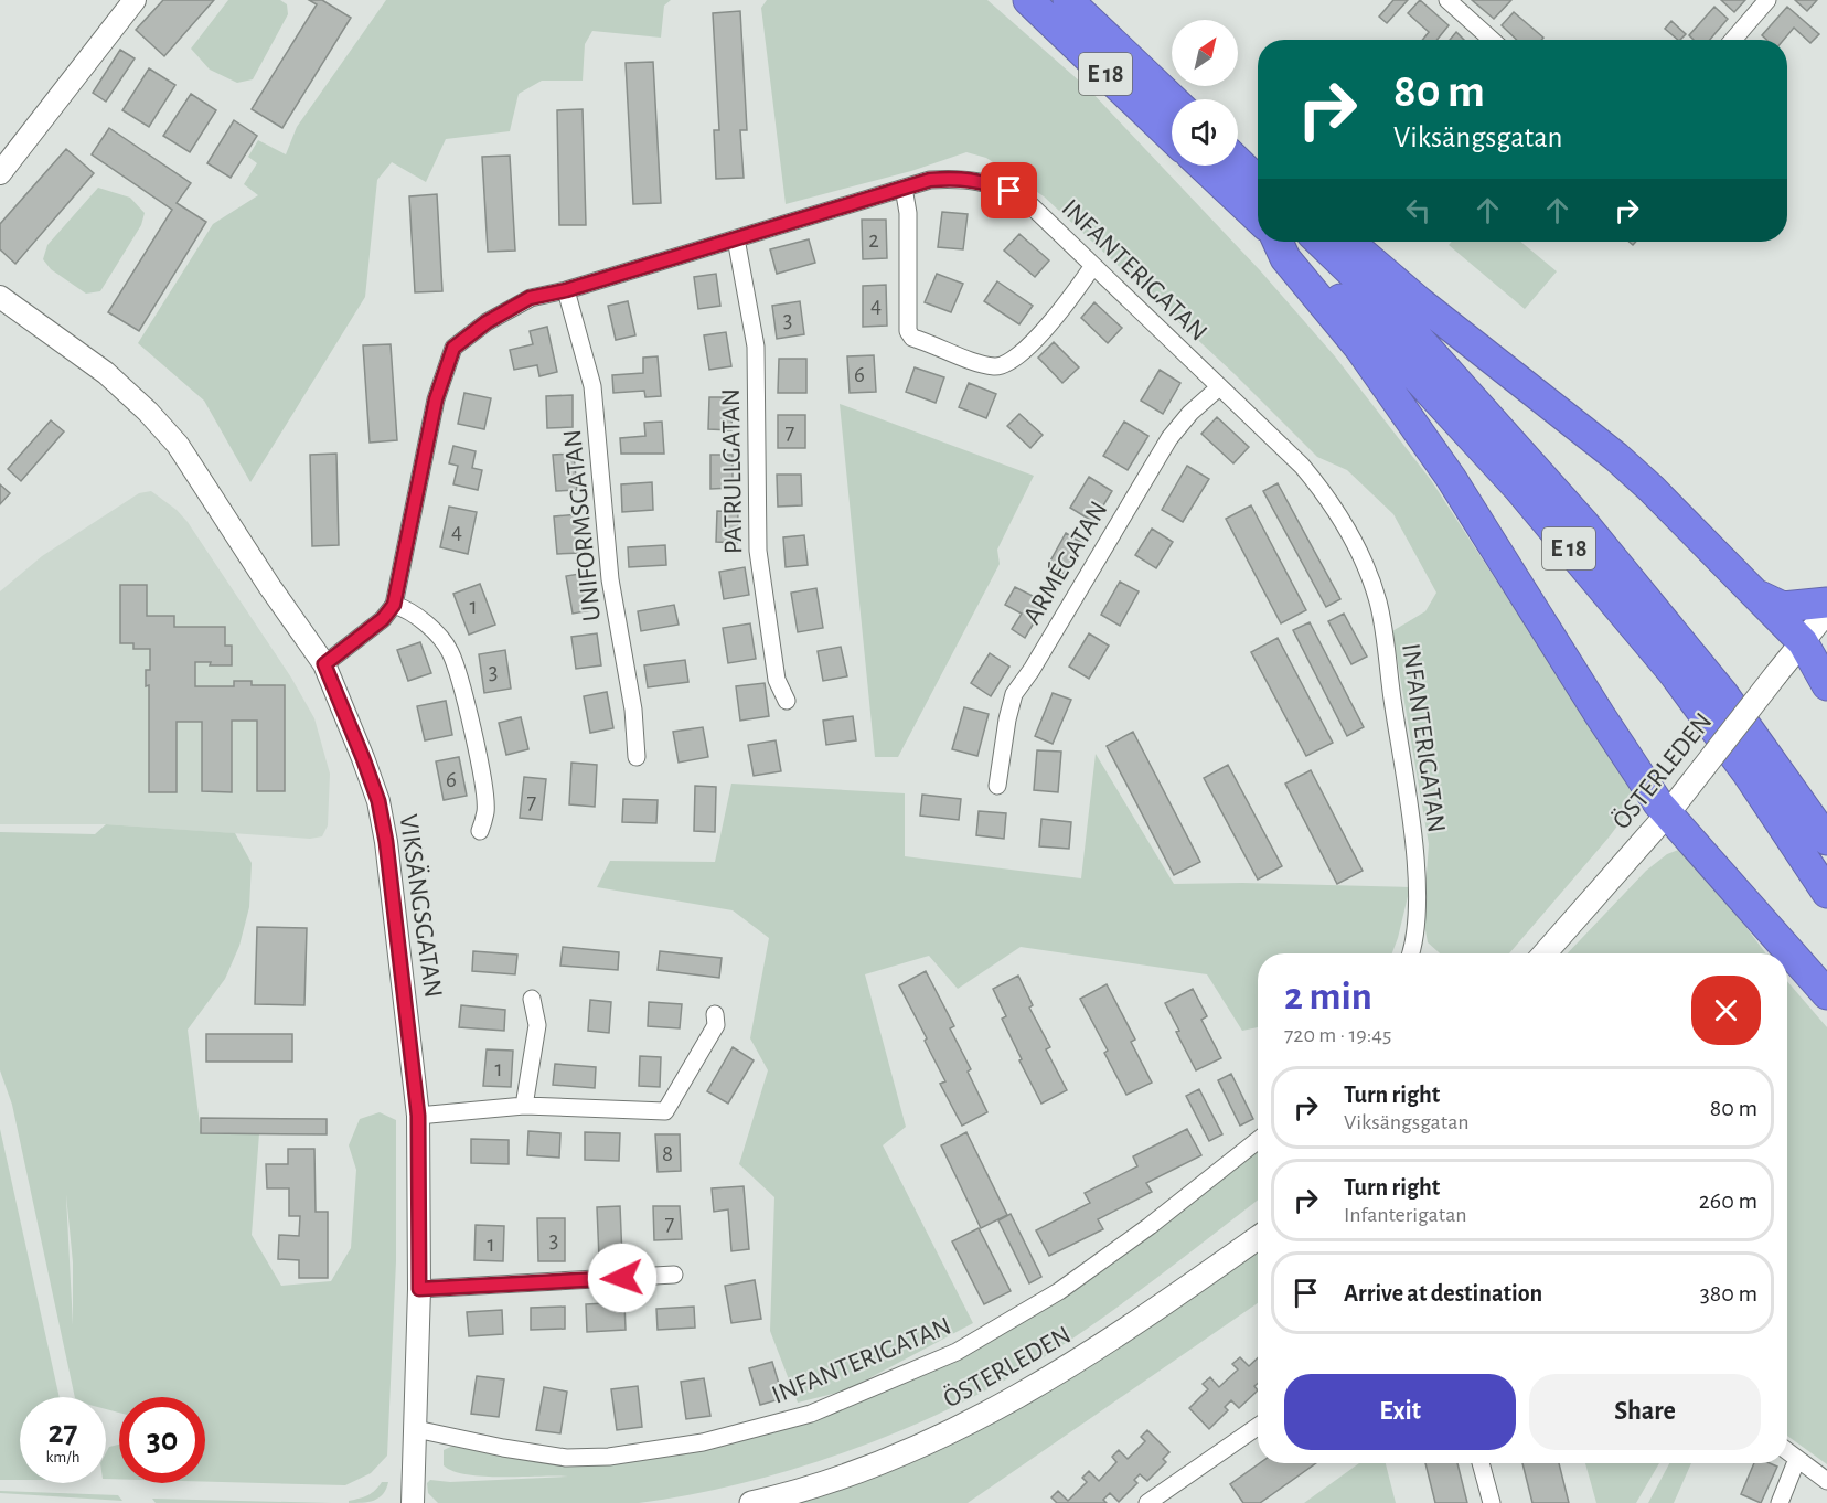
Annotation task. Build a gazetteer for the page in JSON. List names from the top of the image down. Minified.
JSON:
{"streets":{"highway":["E 18"],"main road":["ÖSTERLEDEN"],"street":["INFANTERIGATAN","PATRULLGATAN","UNIFORMSGATAN","ARMÉGATAN","VIKSÄNGSGATAN"]},"crossings":[["E 18","ÖSTERLEDEN"],["INFANTERIGATAN","PATRULLGATAN"],["INFANTERIGATAN","UNIFORMSGATAN"],["INFANTERIGATAN","ARMÉGATAN"],["INFANTERIGATAN","VIKSÄNGSGATAN"]],"house_numbers":["2","4","3","6","7","4","1","3","6","7","1","8","7","3","1"],"north":"top right","page":{"turn":["80 m","Viksängsgatan"],"heading":["2 min","720 m · 19:45"],"list":[{"name":"Turn right","note":"Viksängsgatan","value":"80 m"},{"name":"Turn right","note":"Infanterigatan","value":"260 m"},{"name":"Arrive at destination","value":"380 m"}],"buttons":["Exit","Share"],"speed":"27 km/h","limit":"30"}}
